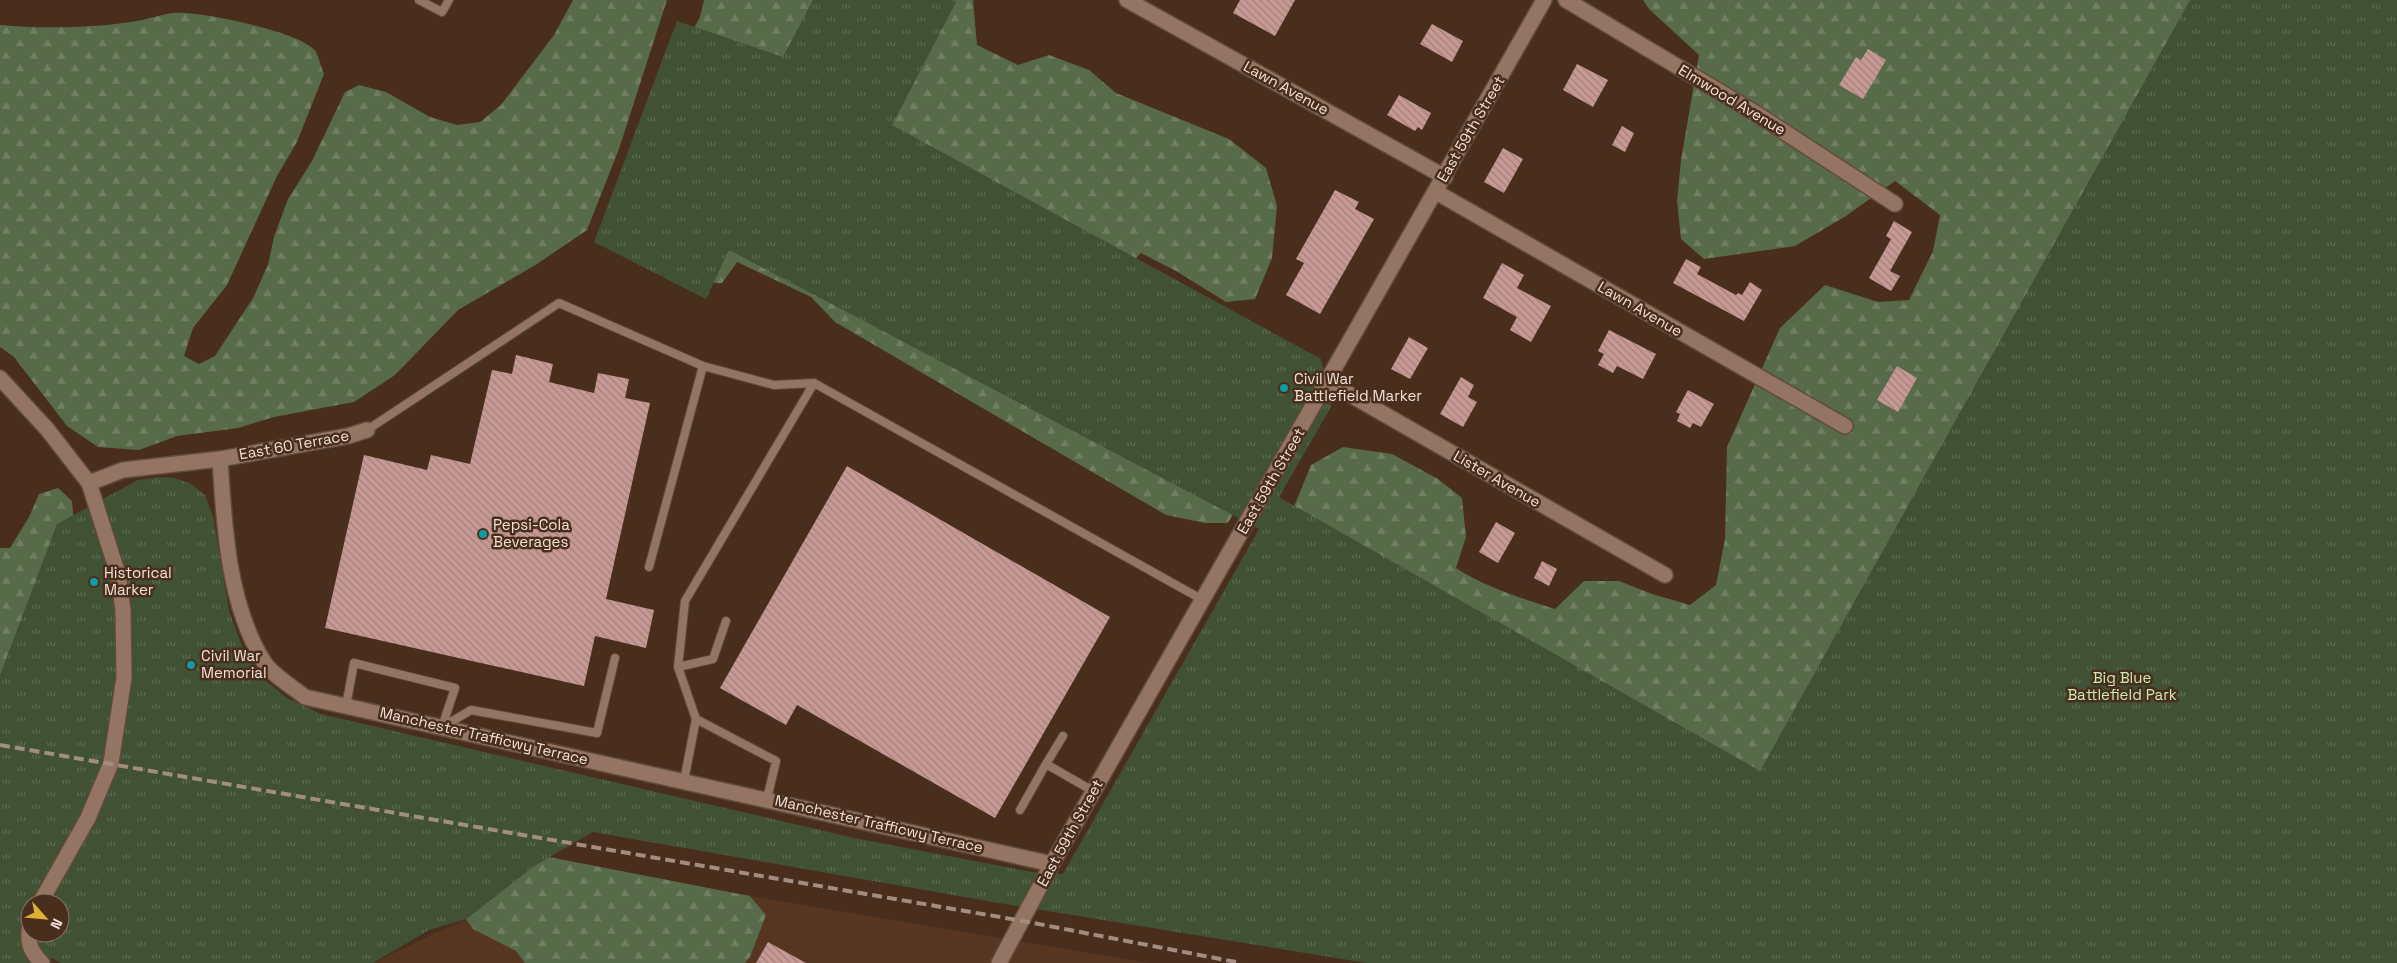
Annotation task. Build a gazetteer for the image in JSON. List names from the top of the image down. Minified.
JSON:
{"streets":{"street":["Lawn Avenue","Elmwood Avenue","East 59th Street","East 60 Terrace","Lister Avenue","Manchester Trafficwy Terrace"]},"crossings":[["Lawn Avenue","East 59th Street"],["East 59th Street","Lister Avenue"],["East 59th Street","Manchester Trafficwy Terrace"],["East 60 Terrace","Manchester Trafficwy Terrace"]],"parks":["Big Blue Battlefield Park"],"places":["Civil War Battlefield Marker","Pepsi-Cola Beverages","Historical Marker","Civil War Memorial"],"north":"bottom right"}
